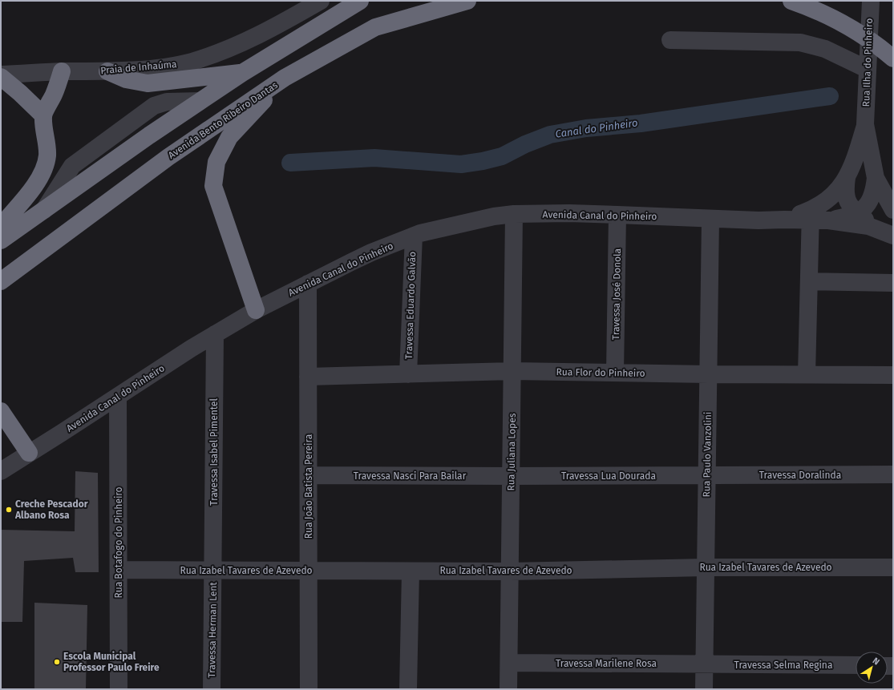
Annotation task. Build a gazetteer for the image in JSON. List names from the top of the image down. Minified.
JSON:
{"streets":{"highway":["Avenida Bento Ribeiro Dantas"],"street":["Rua Ilha do Pinheiro","Praia de Inhaúma","Avenida Canal do Pinheiro","Travessa José Donola","Travessa Eduardo Galvão","Rua Flor do Pinheiro","Travessa Isabel Pimentel","Rua Juliana Lopes","Rua Paulo Vanzolini","Travessa Doralinda","Travessa Nasci Para Bailar","Travessa Lua Dourada","Rua João Batista Pereira","Rua Botafogo do Pinheiro","Rua Izabel Tavares de Azevedo","Travessa Herman Lent","Travessa Marilene Rosa","Travessa Selma Regina"]},"crossings":[["Rua Ilha do Pinheiro","Avenida Canal do Pinheiro"],["Avenida Canal do Pinheiro","Travessa José Donola"],["Avenida Canal do Pinheiro","Travessa Eduardo Galvão"],["Avenida Canal do Pinheiro","Travessa Isabel Pimentel"],["Avenida Canal do Pinheiro","Rua Juliana Lopes"],["Avenida Canal do Pinheiro","Rua Paulo Vanzolini"],["Avenida Canal do Pinheiro","Rua João Batista Pereira"],["Avenida Canal do Pinheiro","Rua Botafogo do Pinheiro"],["Travessa José Donola","Rua Flor do Pinheiro"],["Travessa Eduardo Galvão","Rua Flor do Pinheiro"],["Rua Flor do Pinheiro","Rua Juliana Lopes"],["Rua Flor do Pinheiro","Rua Paulo Vanzolini"],["Rua Flor do Pinheiro","Rua João Batista Pereira"],["Travessa Isabel Pimentel","Rua Izabel Tavares de Azevedo"],["Travessa Isabel Pimentel","Travessa Herman Lent"],["Rua Juliana Lopes","Travessa Nasci Para Bailar"],["Rua Juliana Lopes","Travessa Lua Dourada"],["Rua Juliana Lopes","Rua Izabel Tavares de Azevedo"],["Rua Juliana Lopes","Travessa Marilene Rosa"],["Rua Paulo Vanzolini","Travessa Doralinda"],["Rua Paulo Vanzolini","Travessa Lua Dourada"],["Rua Paulo Vanzolini","Rua Izabel Tavares de Azevedo"],["Rua Paulo Vanzolini","Travessa Marilene Rosa"],["Rua Paulo Vanzolini","Travessa Selma Regina"],["Travessa Doralinda","Travessa Lua Dourada"],["Travessa Nasci Para Bailar","Travessa Lua Dourada"],["Travessa Nasci Para Bailar","Rua João Batista Pereira"],["Rua João Batista Pereira","Rua Izabel Tavares de Azevedo"],["Rua Botafogo do Pinheiro","Rua Izabel Tavares de Azevedo"],["Rua Izabel Tavares de Azevedo","Travessa Herman Lent"],["Travessa Marilene Rosa","Travessa Selma Regina"]],"water":["Canal do Pinheiro"],"places":["Creche Pescador Albano Rosa","Escola Municipal Professor Paulo Freire"],"north":"top right"}
